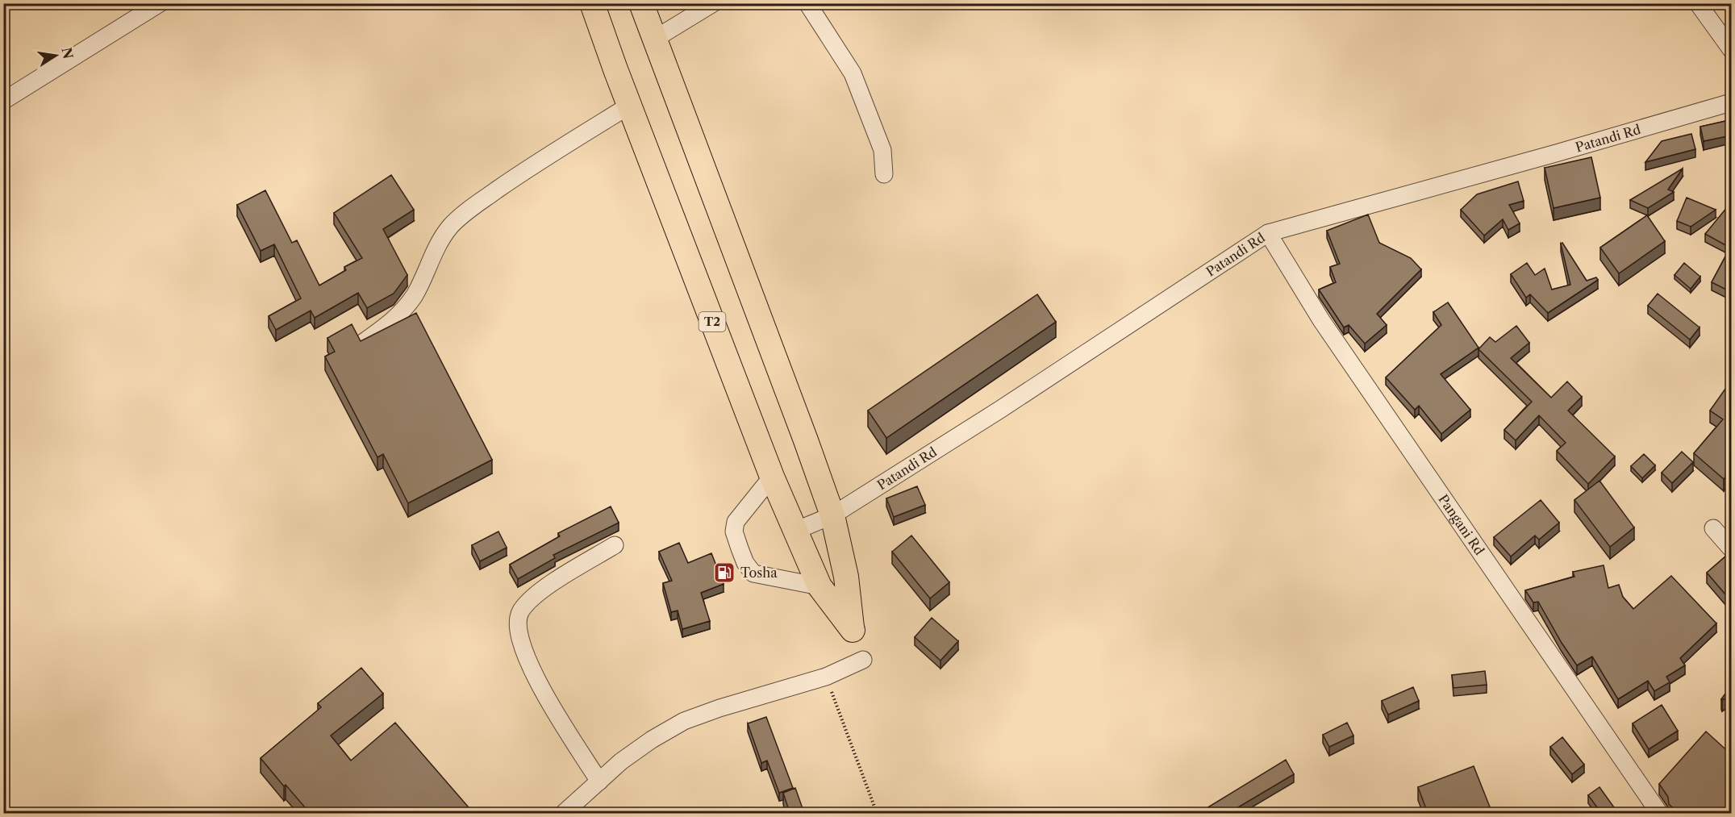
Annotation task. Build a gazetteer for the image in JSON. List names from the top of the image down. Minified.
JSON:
{"streets":{"highway":["T2"],"street":["Patandi Rd","Pangani Rd"]},"crossings":[["Patandi Rd","T2"],["Patandi Rd","Pangani Rd"]],"places":{"fuel station":["Tosha"]},"north":"right"}
